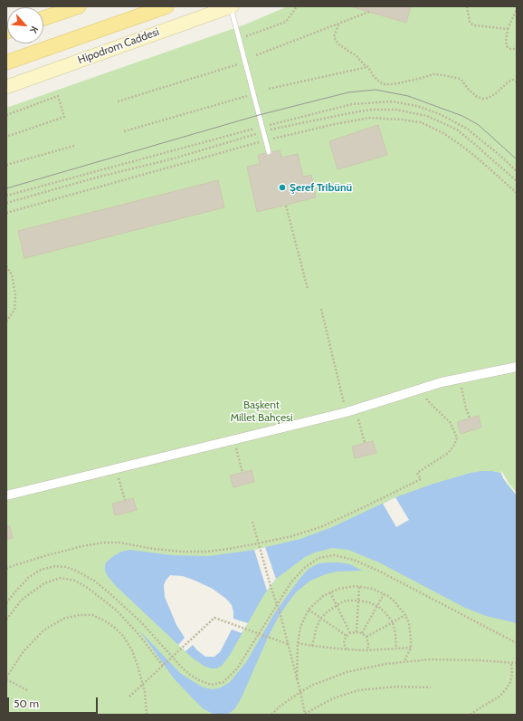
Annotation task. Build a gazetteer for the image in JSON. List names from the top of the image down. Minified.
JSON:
{"streets":{"main road":["Hipodrom Caddesi"]},"parks":["Başkent Millet Bahçesi"],"places":["Şeref Tribünü"],"scale_bar":"50 m","north":"bottom right"}
